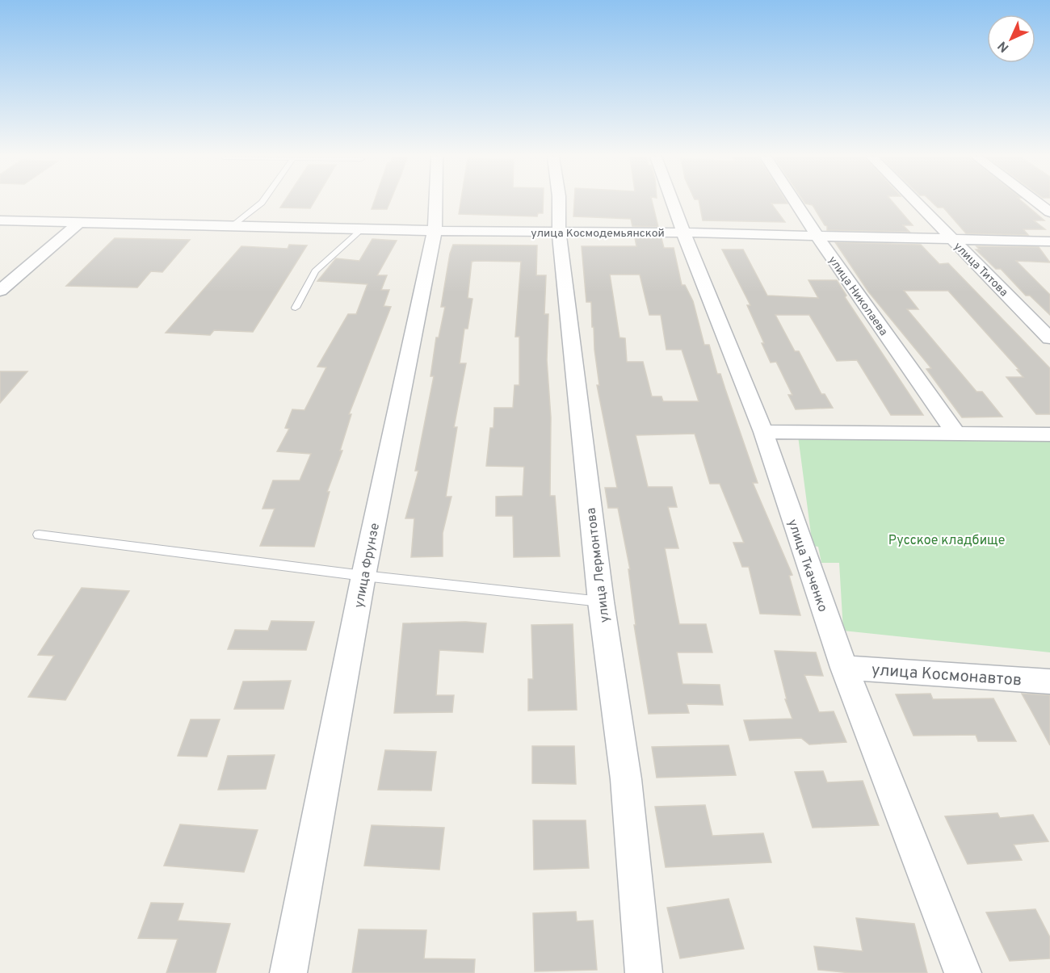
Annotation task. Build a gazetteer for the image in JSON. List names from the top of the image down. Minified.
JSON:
{"streets":{"street":["улица Космодемьянской","улица Титова","улица Николаева","улица Фрунзе","улица Лермонтова","улица Ткаченко","улица Космонавтов"]},"crossings":[["улица Космодемьянской","улица Титова"],["улица Космодемьянской","улица Николаева"],["улица Космодемьянской","улица Фрунзе"],["улица Космодемьянской","улица Лермонтова"],["улица Космодемьянской","улица Ткаченко"],["улица Ткаченко","улица Космонавтов"]],"parks":["Русское кладбище"],"north":"bottom left"}
